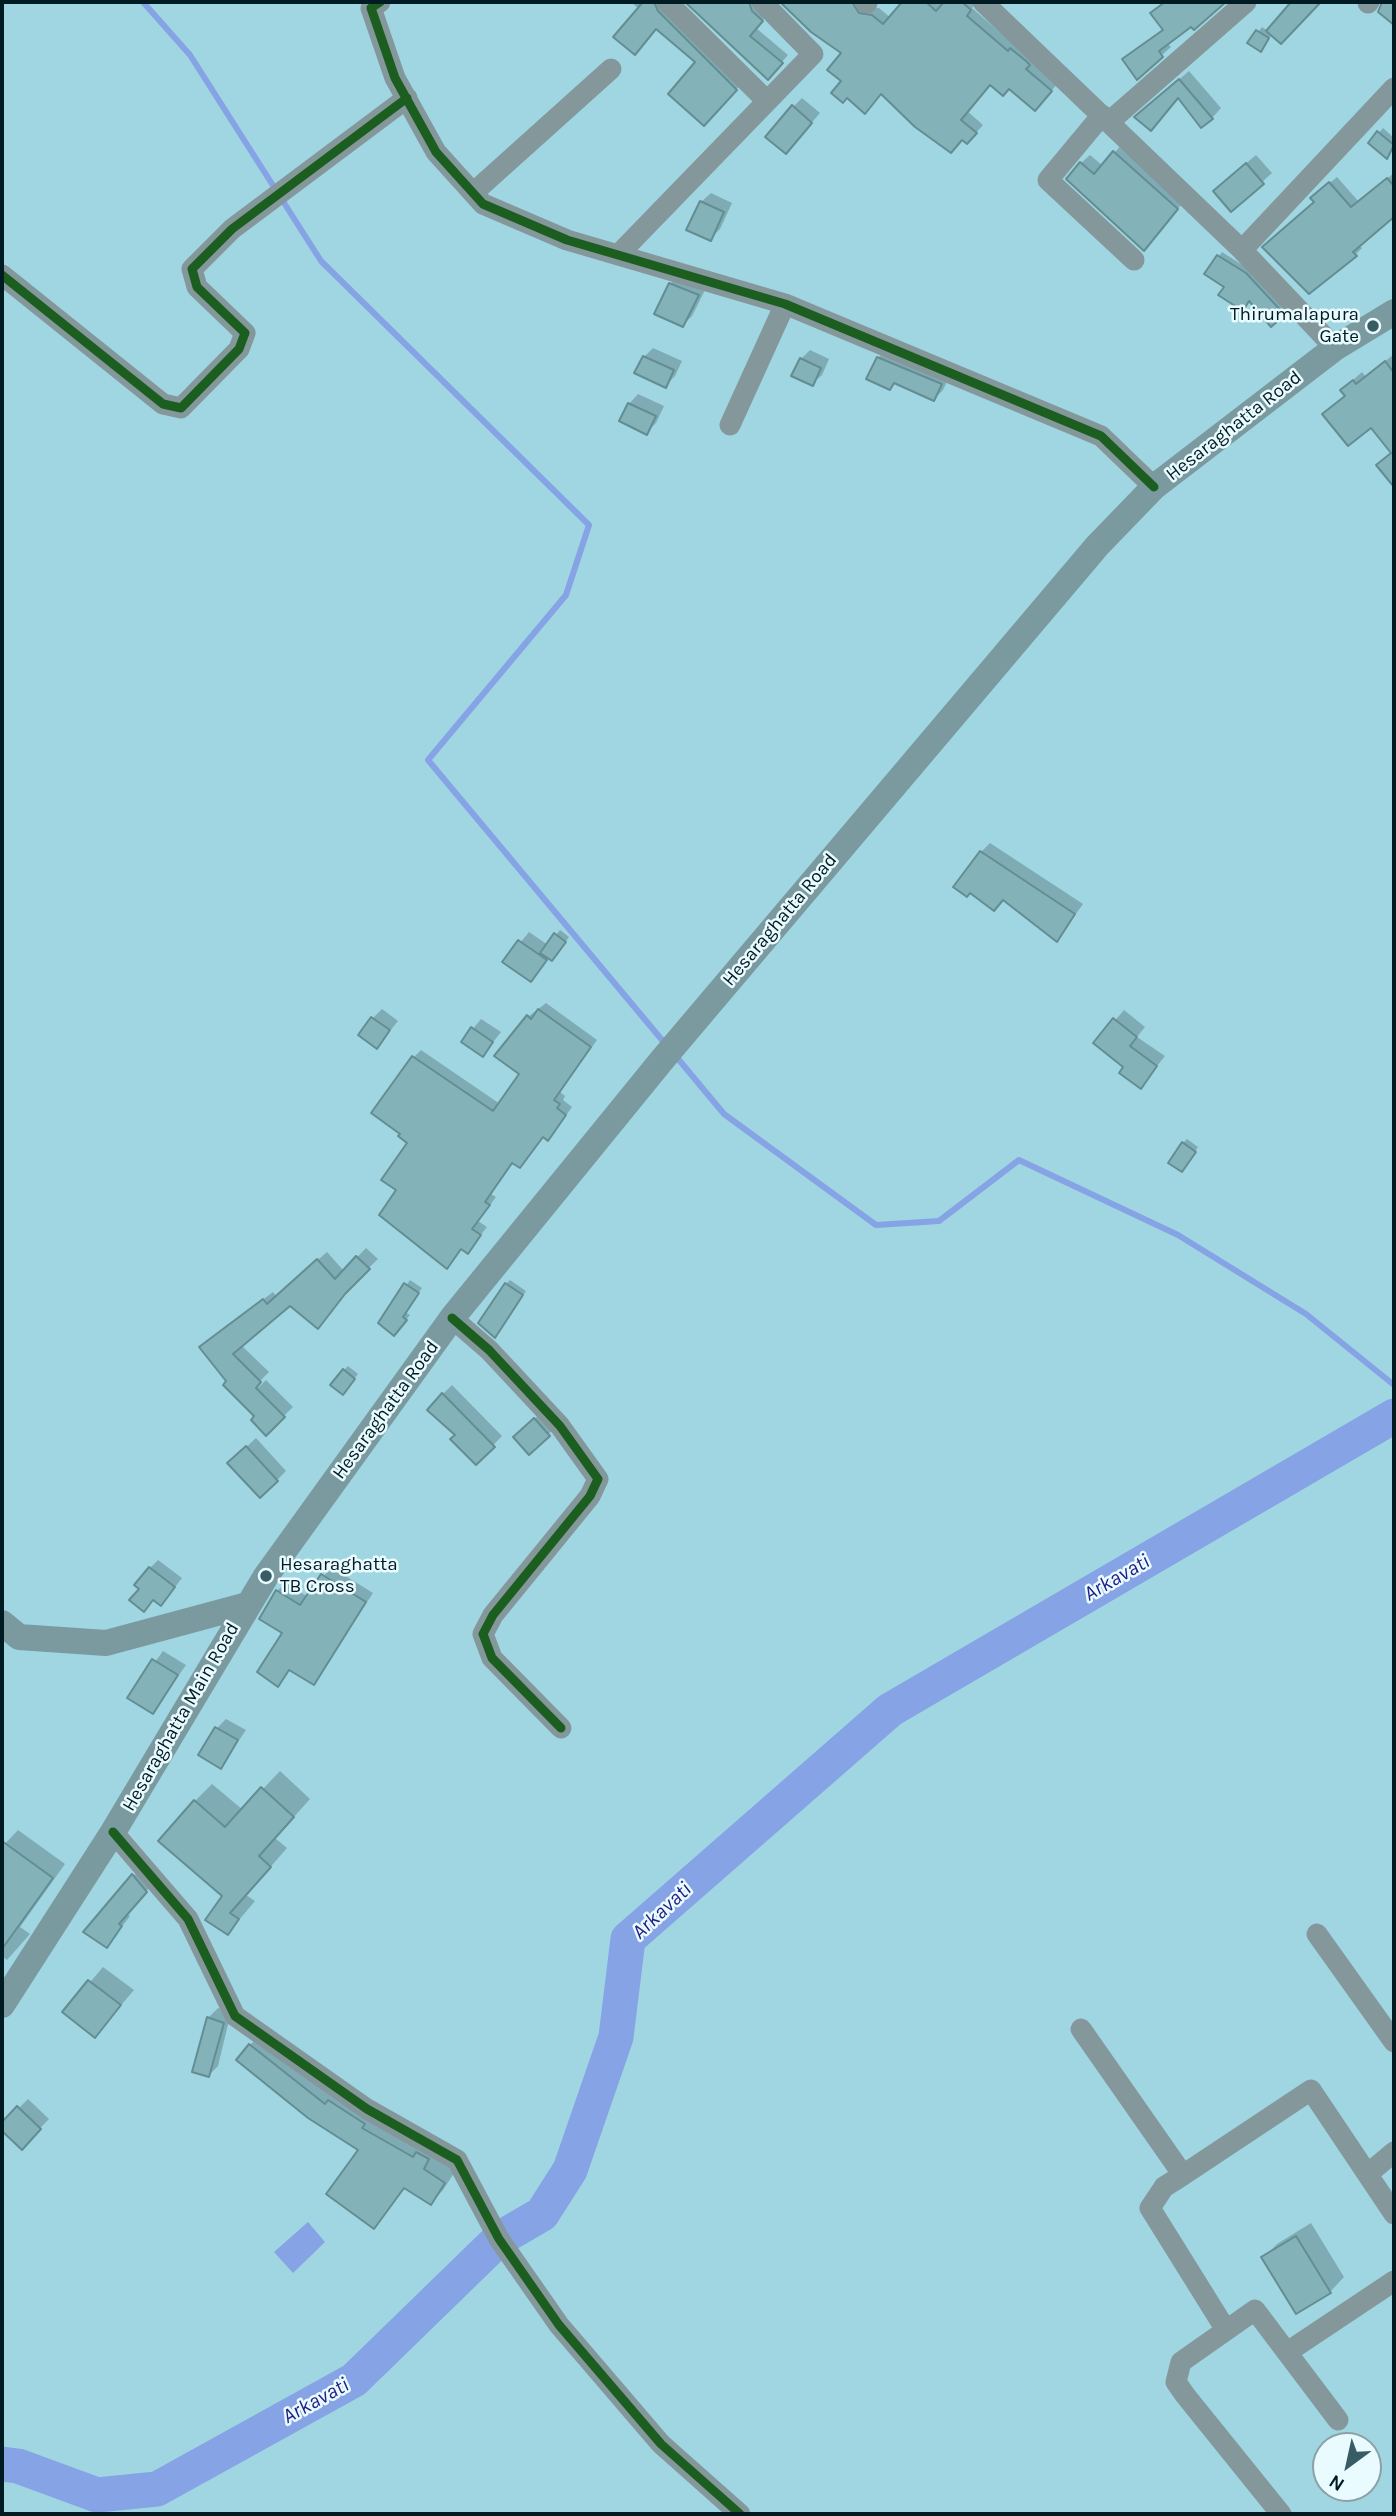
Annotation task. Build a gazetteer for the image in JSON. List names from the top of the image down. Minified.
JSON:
{"streets":{"main road":["Hesaraghatta Road","Hesaraghatta Main Road"]},"crossings":[["Hesaraghatta Road","Hesaraghatta Main Road"]],"water":["Arkavati"],"places":["Thirumalapura Gate","Hesaraghatta TB Cross"],"north":"bottom left"}
